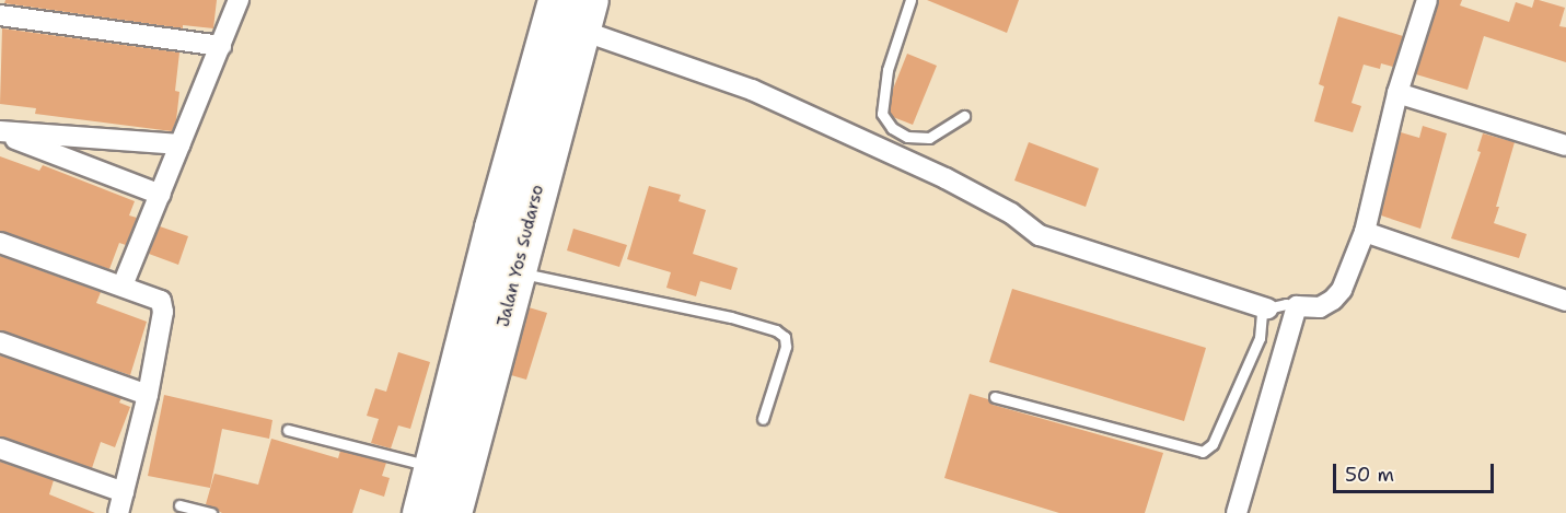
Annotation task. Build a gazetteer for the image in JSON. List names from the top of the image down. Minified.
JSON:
{"streets":{"highway":["Jalan Yos Sudarso"]},"scale_bar":"50 m"}
